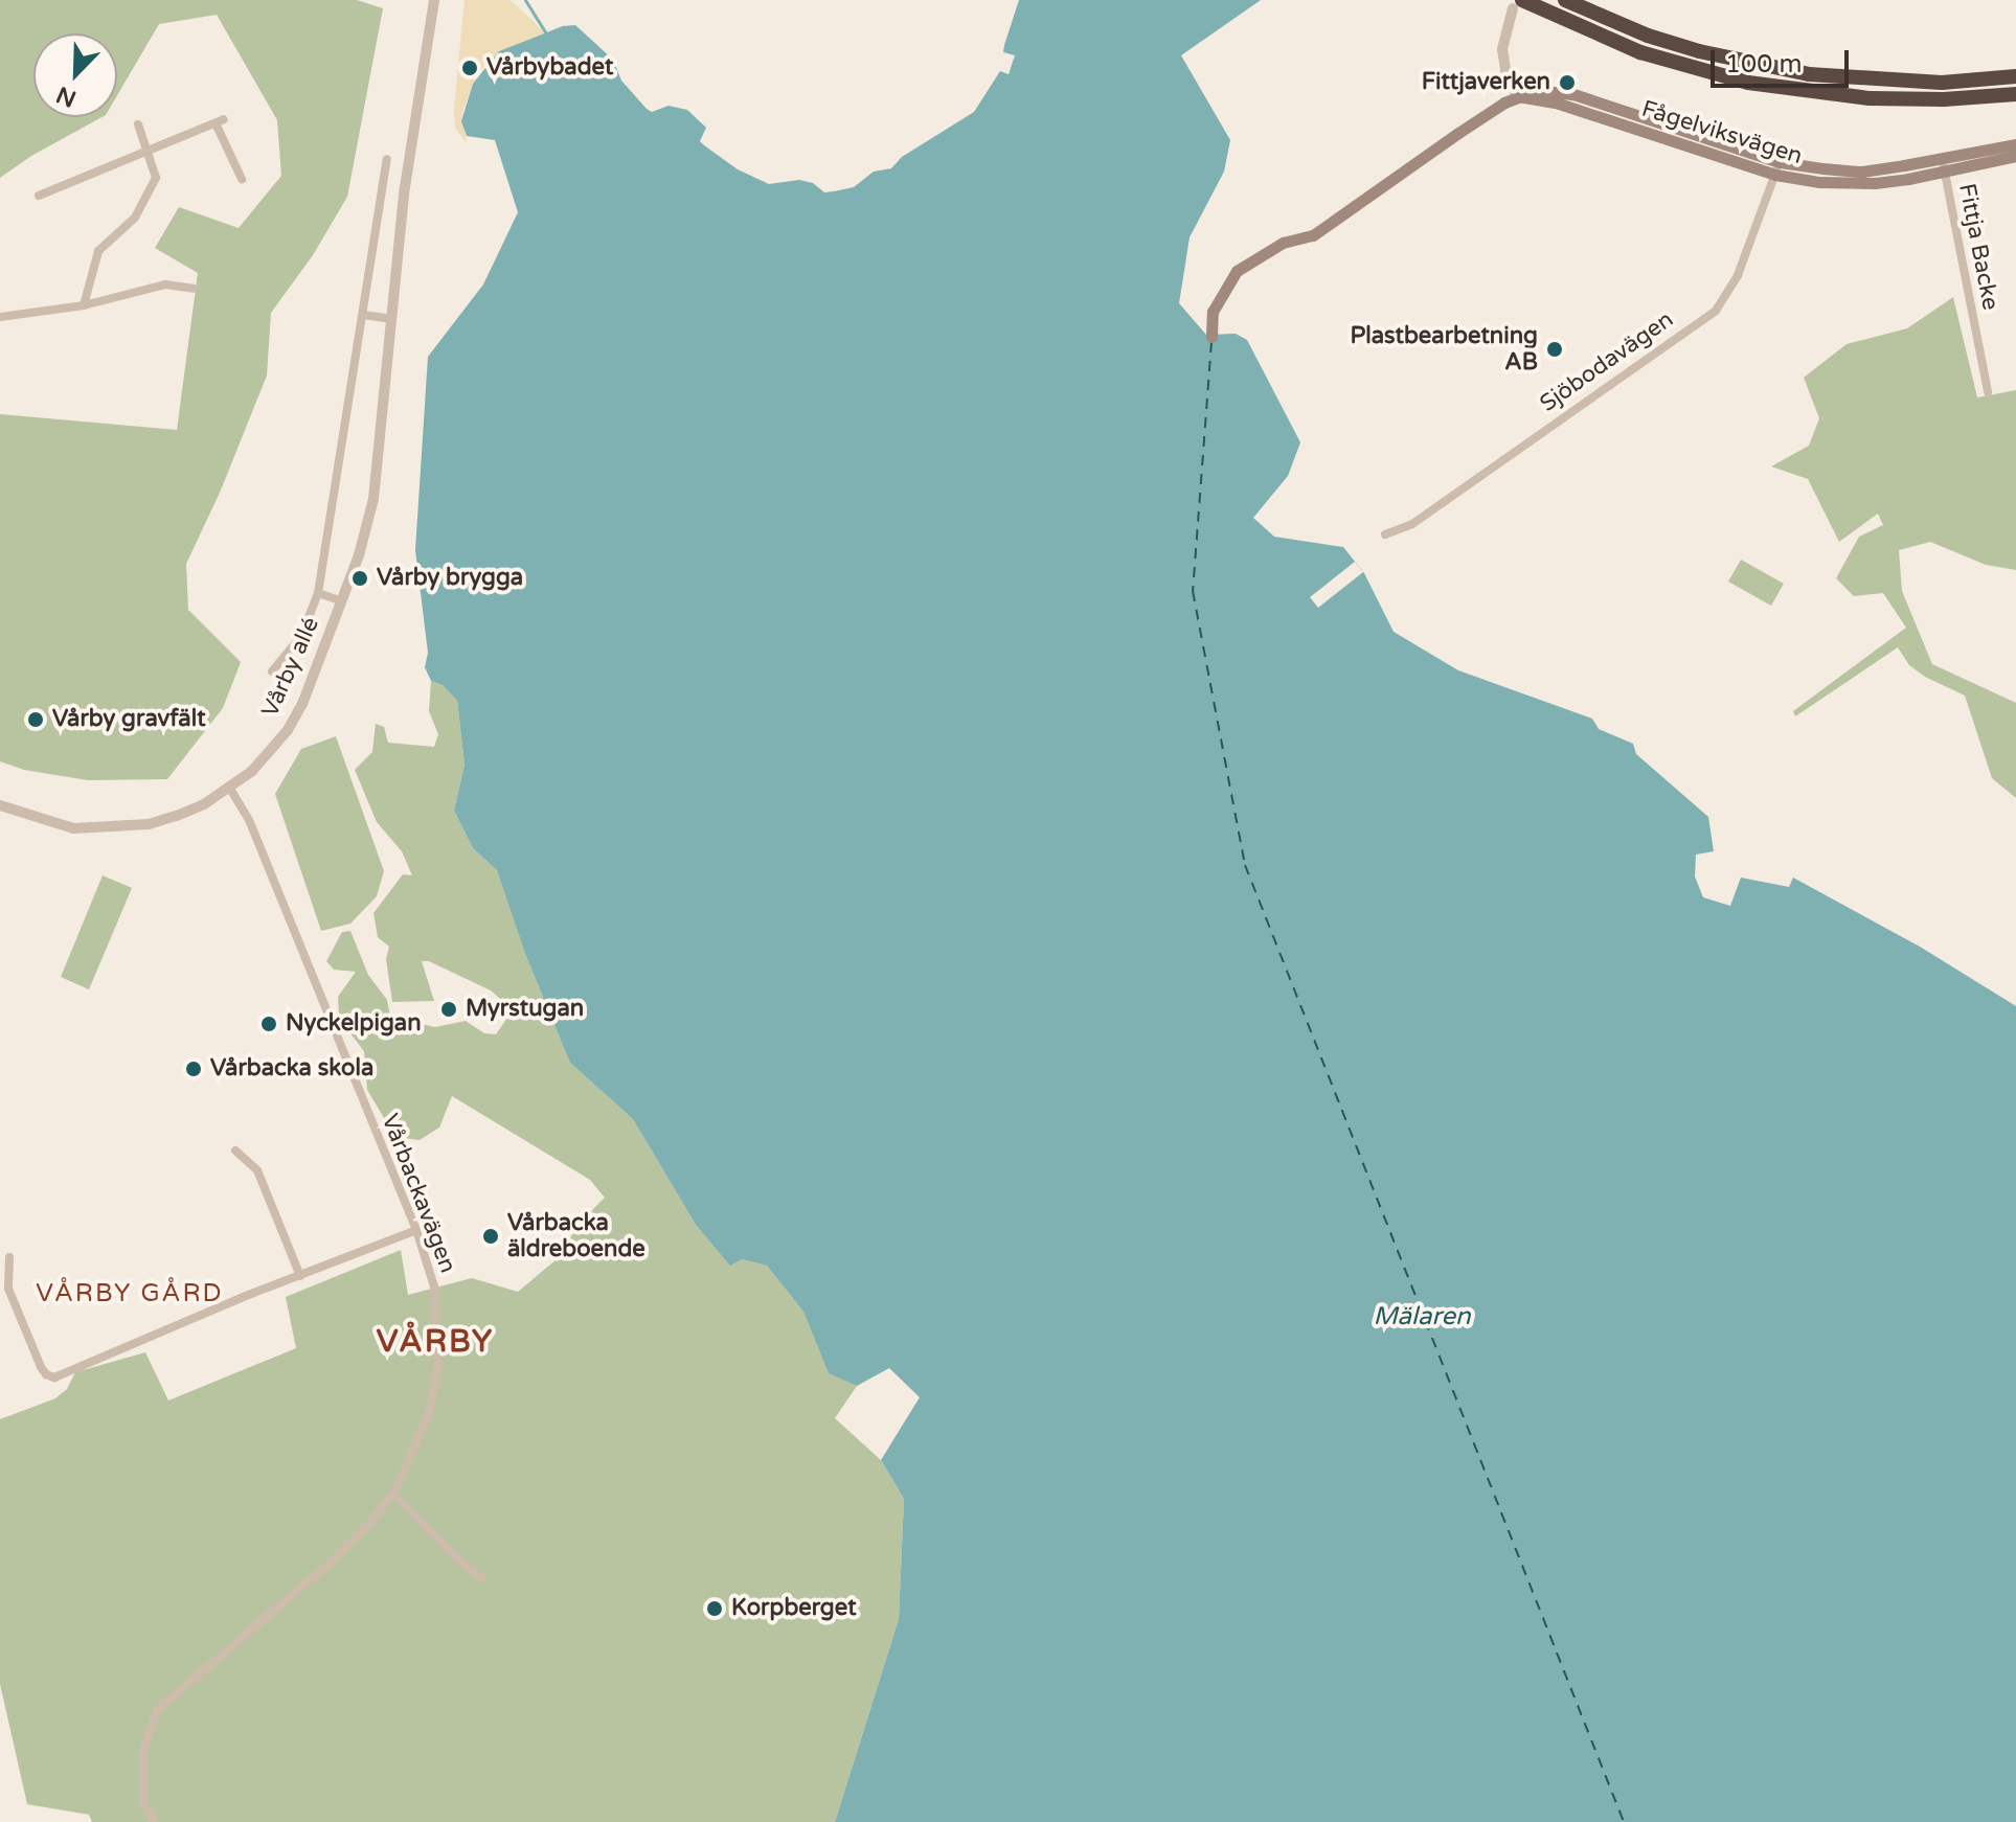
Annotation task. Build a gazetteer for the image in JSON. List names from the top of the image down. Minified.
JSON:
{"streets":{"main road":["Fågelviksvägen"],"street":["Fittja Backe","Sjöbodavägen","Vårby allé","Vårbackavägen"]},"crossings":[["Fågelviksvägen","Fittja Backe"],["Fågelviksvägen","Sjöbodavägen"],["Vårby allé","Vårbackavägen"]],"districts":["VÅRBY GÅRD","VÅRBY"],"water":["Mälaren"],"places":["Vårbybadet","Fittjaverken","Plastbearbetning AB","Vårby brygga","Vårby gravfält","Myrstugan","Nyckelpigan","Vårbacka skola","Vårbacka äldreboende","Korpberget"],"scale_bar":"100 m","north":"bottom left"}
